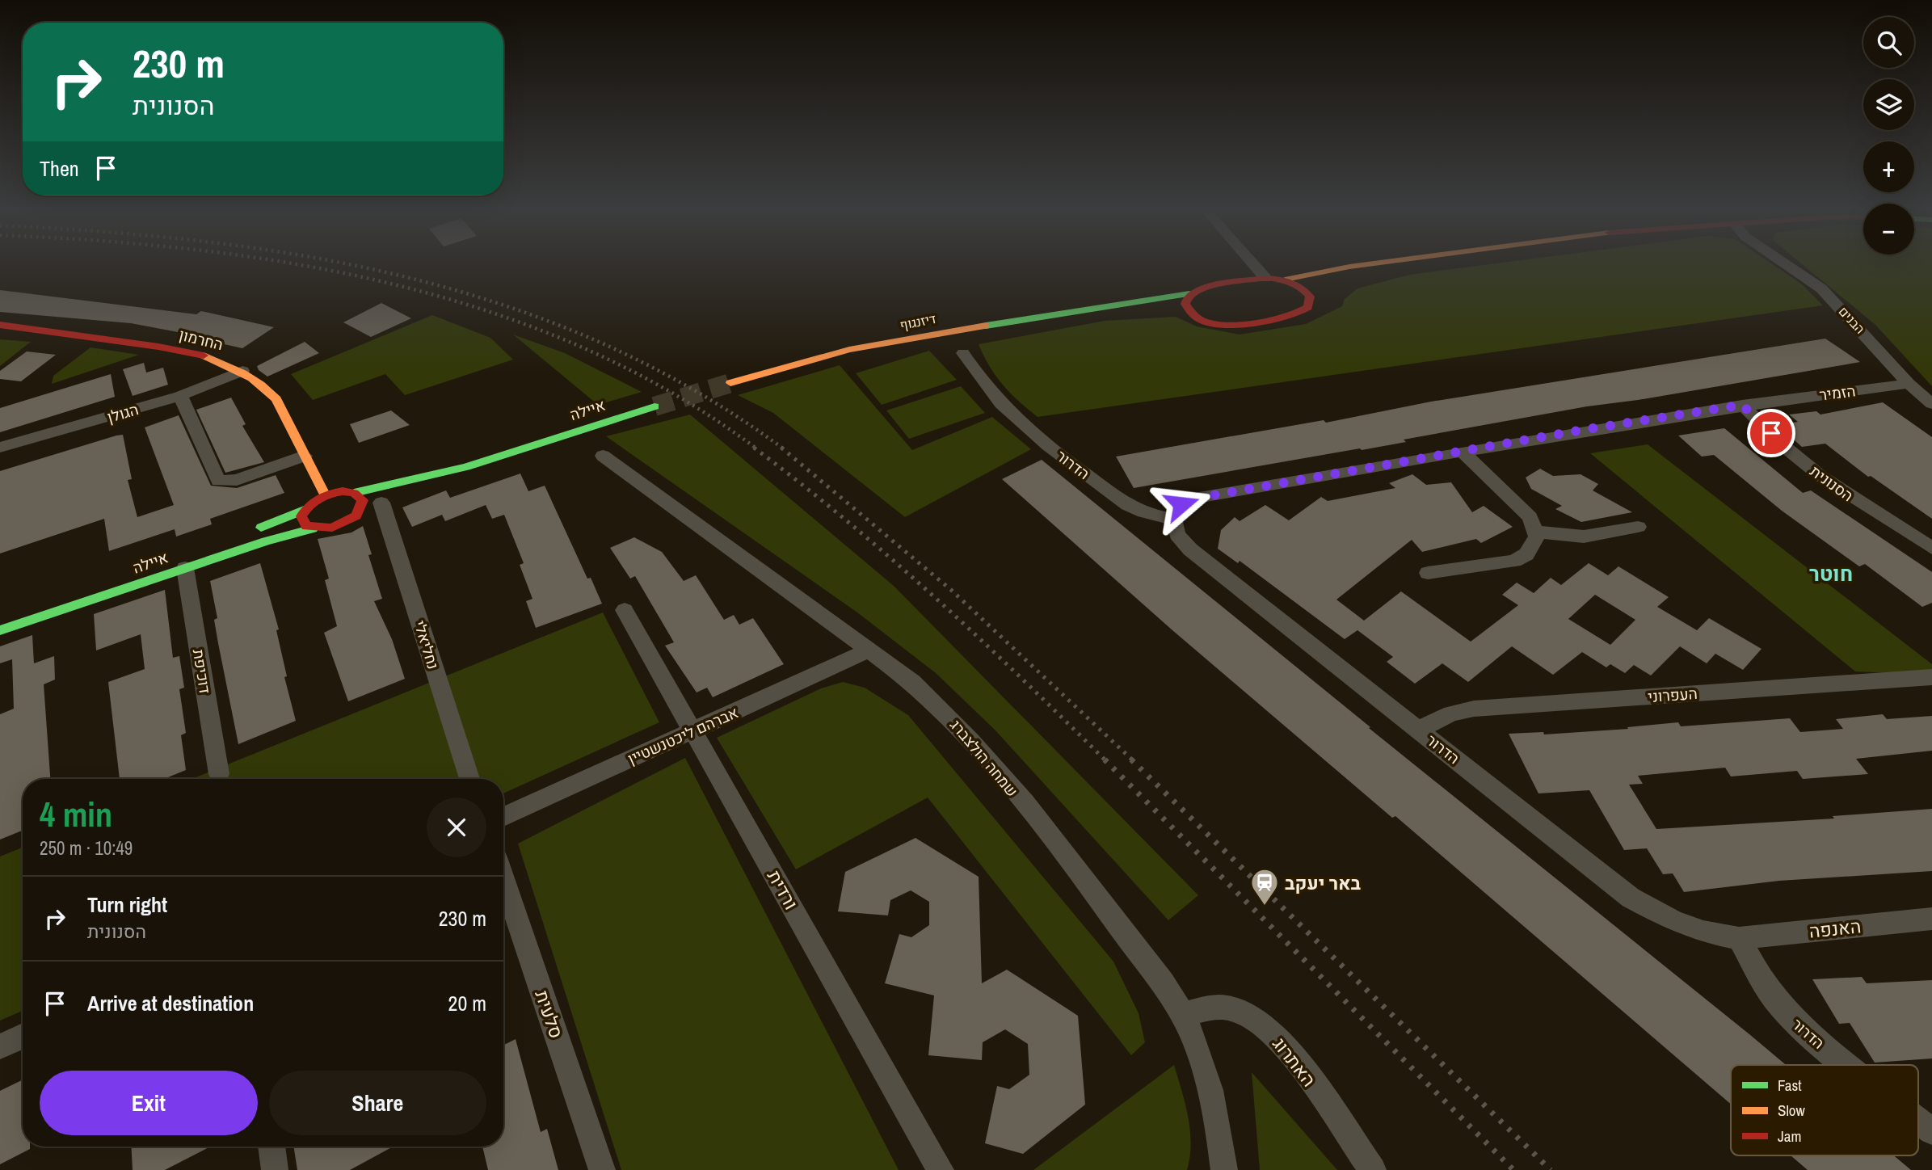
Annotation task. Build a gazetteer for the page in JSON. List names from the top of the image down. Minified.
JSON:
{"streets":{"street":["הבנים","דיזנגוף","החרמון","הזמיר","איילה","הגולן","הדרור","הסנונית","נחליאלי","דוכיפת","העפרוני","אברהם ליכטנשטיין","שמחה הולצברג","ורדית","האנפה","סלעית","האתרוג"]},"crossings":[["הבנים","הזמיר"],["החרמון","איילה"],["החרמון","הגולן"],["הזמיר","הדרור"],["הזמיר","הסנונית"],["איילה","דוכיפת"],["הדרור","העפרוני"],["הדרור","האנפה"],["אברהם ליכטנשטיין","שמחה הולצברג"],["אברהם ליכטנשטיין","ורדית"],["שמחה הולצברג","האתרוג"]],"districts":["חוטר"],"places":{"station":["באר יעקב"]},"legend":["Fast","Slow","Jam"],"page":{"map_buttons":["+","−"],"turn":["230 m","הסנונית"],"then":"Then","heading":["4 min","250 m · 10:49"],"list":[{"name":"Turn right","note":"הסנונית","value":"230 m"},{"name":"Arrive at destination","value":"20 m"}],"buttons":["Exit","Share"]}}
